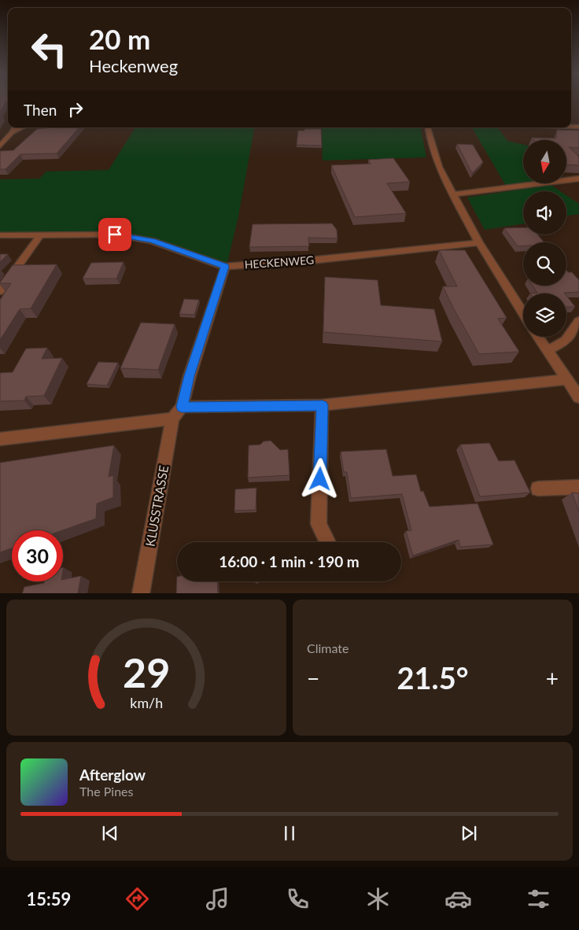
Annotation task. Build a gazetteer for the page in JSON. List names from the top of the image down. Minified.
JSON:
{"streets":{"street":["HECKENWEG","KLUSSTRASSE"]},"north":"bottom","page":{"turn":["20 m","Heckenweg"],"then":"Then","limit":"30","trip":"16:00 · 1 min · 190 m","tile":"Climate","heat":["−","21.5°","+"],"song":["Afterglow","The Pines"],"tabs":"15:59","gauge":["29","km/h"]}}
